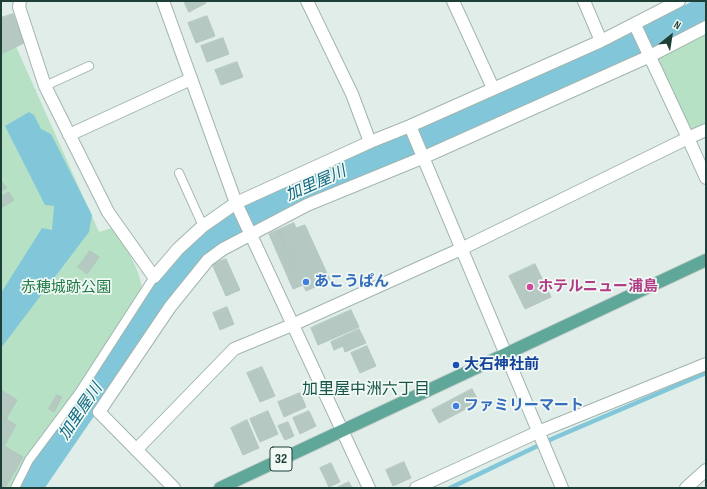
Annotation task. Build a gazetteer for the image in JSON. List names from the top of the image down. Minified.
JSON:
{"streets":{"main road":["32"]},"districts":["加里屋中洲六丁目"],"water":["加里屋川"],"parks":["赤穂城跡公園"],"places":["あこうぱん","ホテルニュー浦島","大石神社前","ファミリーマート"],"north":"top right"}
